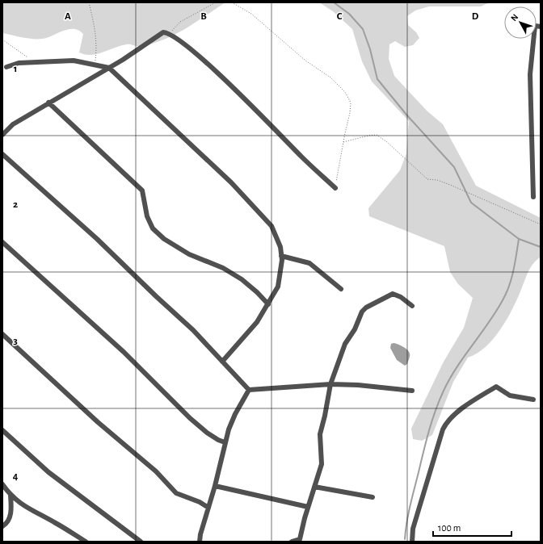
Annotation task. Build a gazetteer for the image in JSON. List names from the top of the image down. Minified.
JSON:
{"scale_bar":"100 m","north":"top left","grid":{"columns":["A","B","C","D"],"rows":["1","2","3","4"]}}
